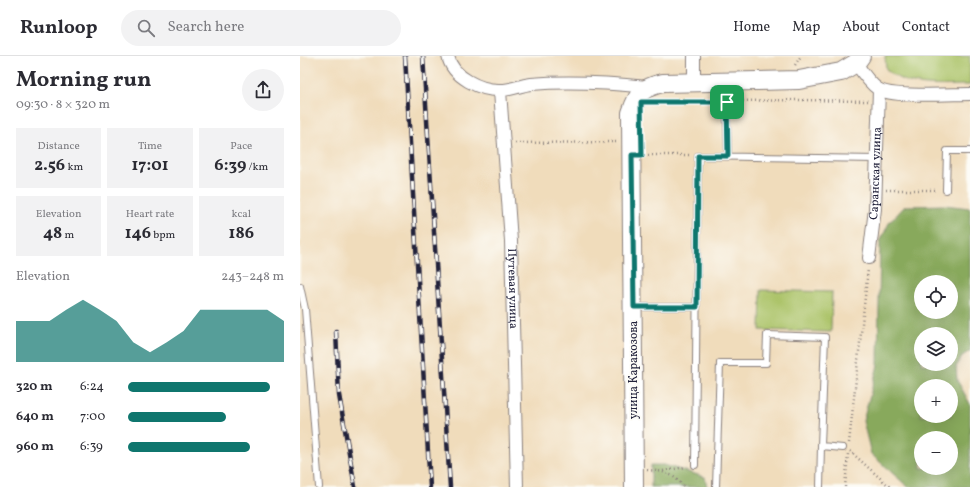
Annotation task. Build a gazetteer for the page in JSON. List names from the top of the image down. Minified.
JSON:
{"streets":{"main road":["улица Каракозова"],"street":["Саранская улица","Путевая улица"]},"page":{"header":"Runloop","search":"Search here","nav":["Home","Map","About","Contact"],"heading":["Morning run","09:30 · 8 × 320 m"],"stats":[["Distance","2.56 km"],["Time","17:01"],["Pace","6:39 /km"],["Elevation","48 m"],["Heart rate","146 bpm"],["kcal","186"]],"chart":["Elevation","243–248 m"],"map_buttons":["+","−"],"list":[{"name":"320 m","note":"6:24"},{"name":"640 m","note":"7:00"},{"name":"960 m","note":"6:39"}]}}
